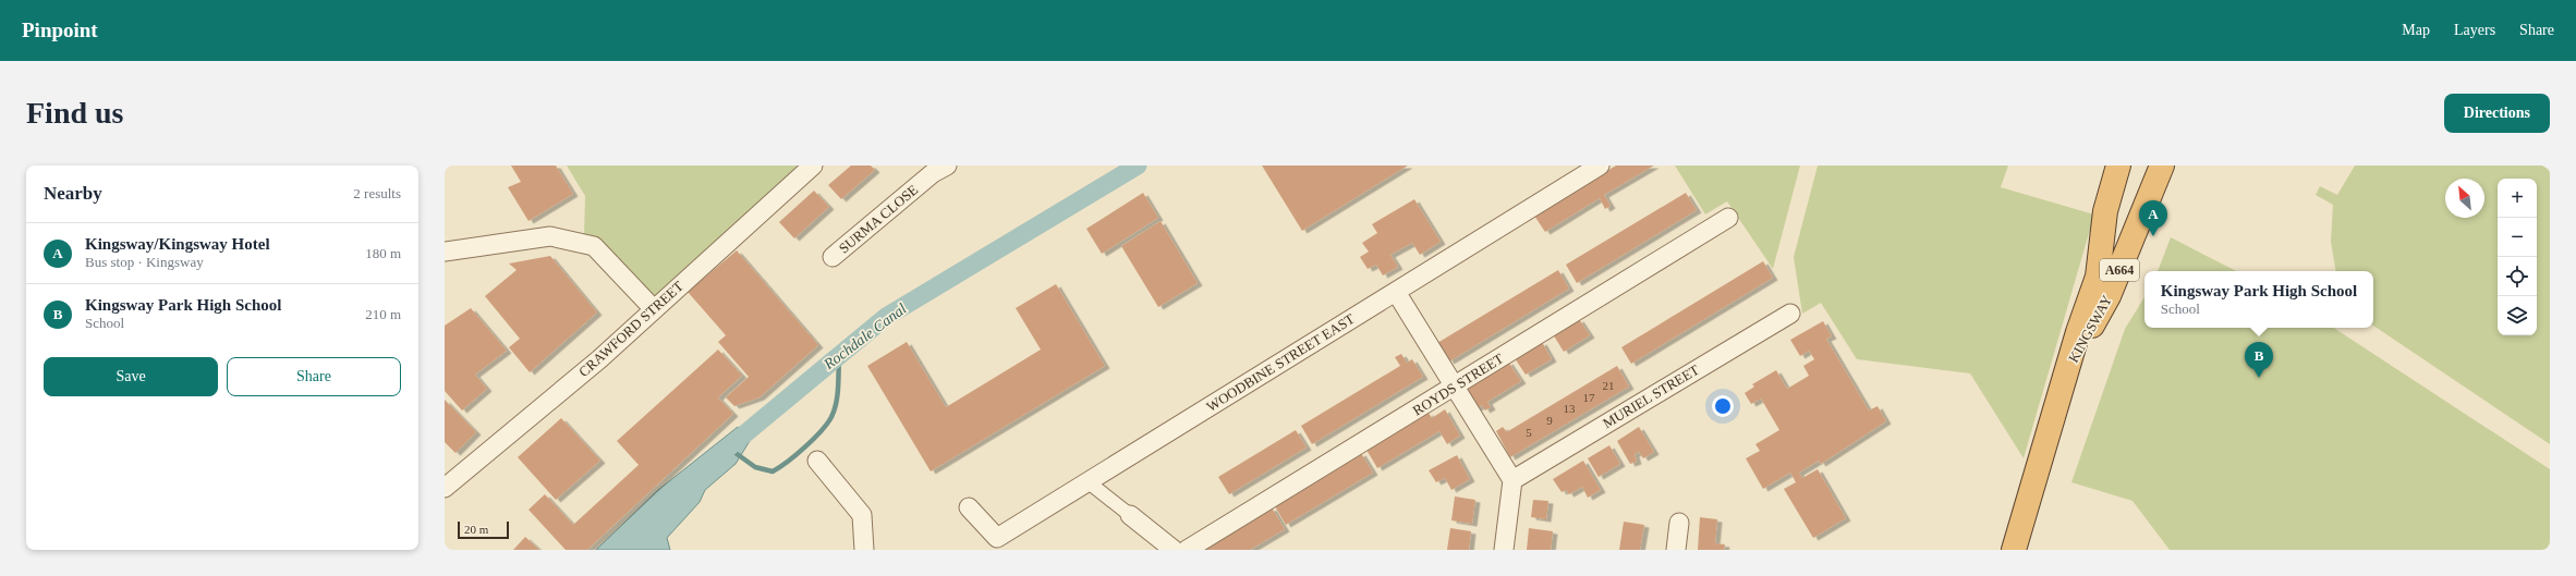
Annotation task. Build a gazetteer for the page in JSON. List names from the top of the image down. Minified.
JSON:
{"streets":{"highway":["A664","KINGSWAY"],"street":["SURMA CLOSE","CRAWFORD STREET","WOODBINE STREET EAST","ROYDS STREET","MURIEL STREET"]},"crossings":[["A664","KINGSWAY"]],"water":["Rochdale Canal"],"house_numbers":["21","17","13","9","5"],"scale_bar":"20 m","north":"top left","page":{"header":"Pinpoint","nav":["Map","Layers","Share"],"buttons":["Directions",["Save","Share"]],"title":"Find us","heading":["Nearby","2 results"],"map_buttons":["+","−"],"pins":["A","B"],"list":[{"mark":"A","name":"Kingsway/Kingsway Hotel","note":"Bus stop · Kingsway","value":"180 m"},{"mark":"B","name":"Kingsway Park High School","note":"School","value":"210 m"}],"popup":["Kingsway Park High School","School"],"scale":"20 m"}}
